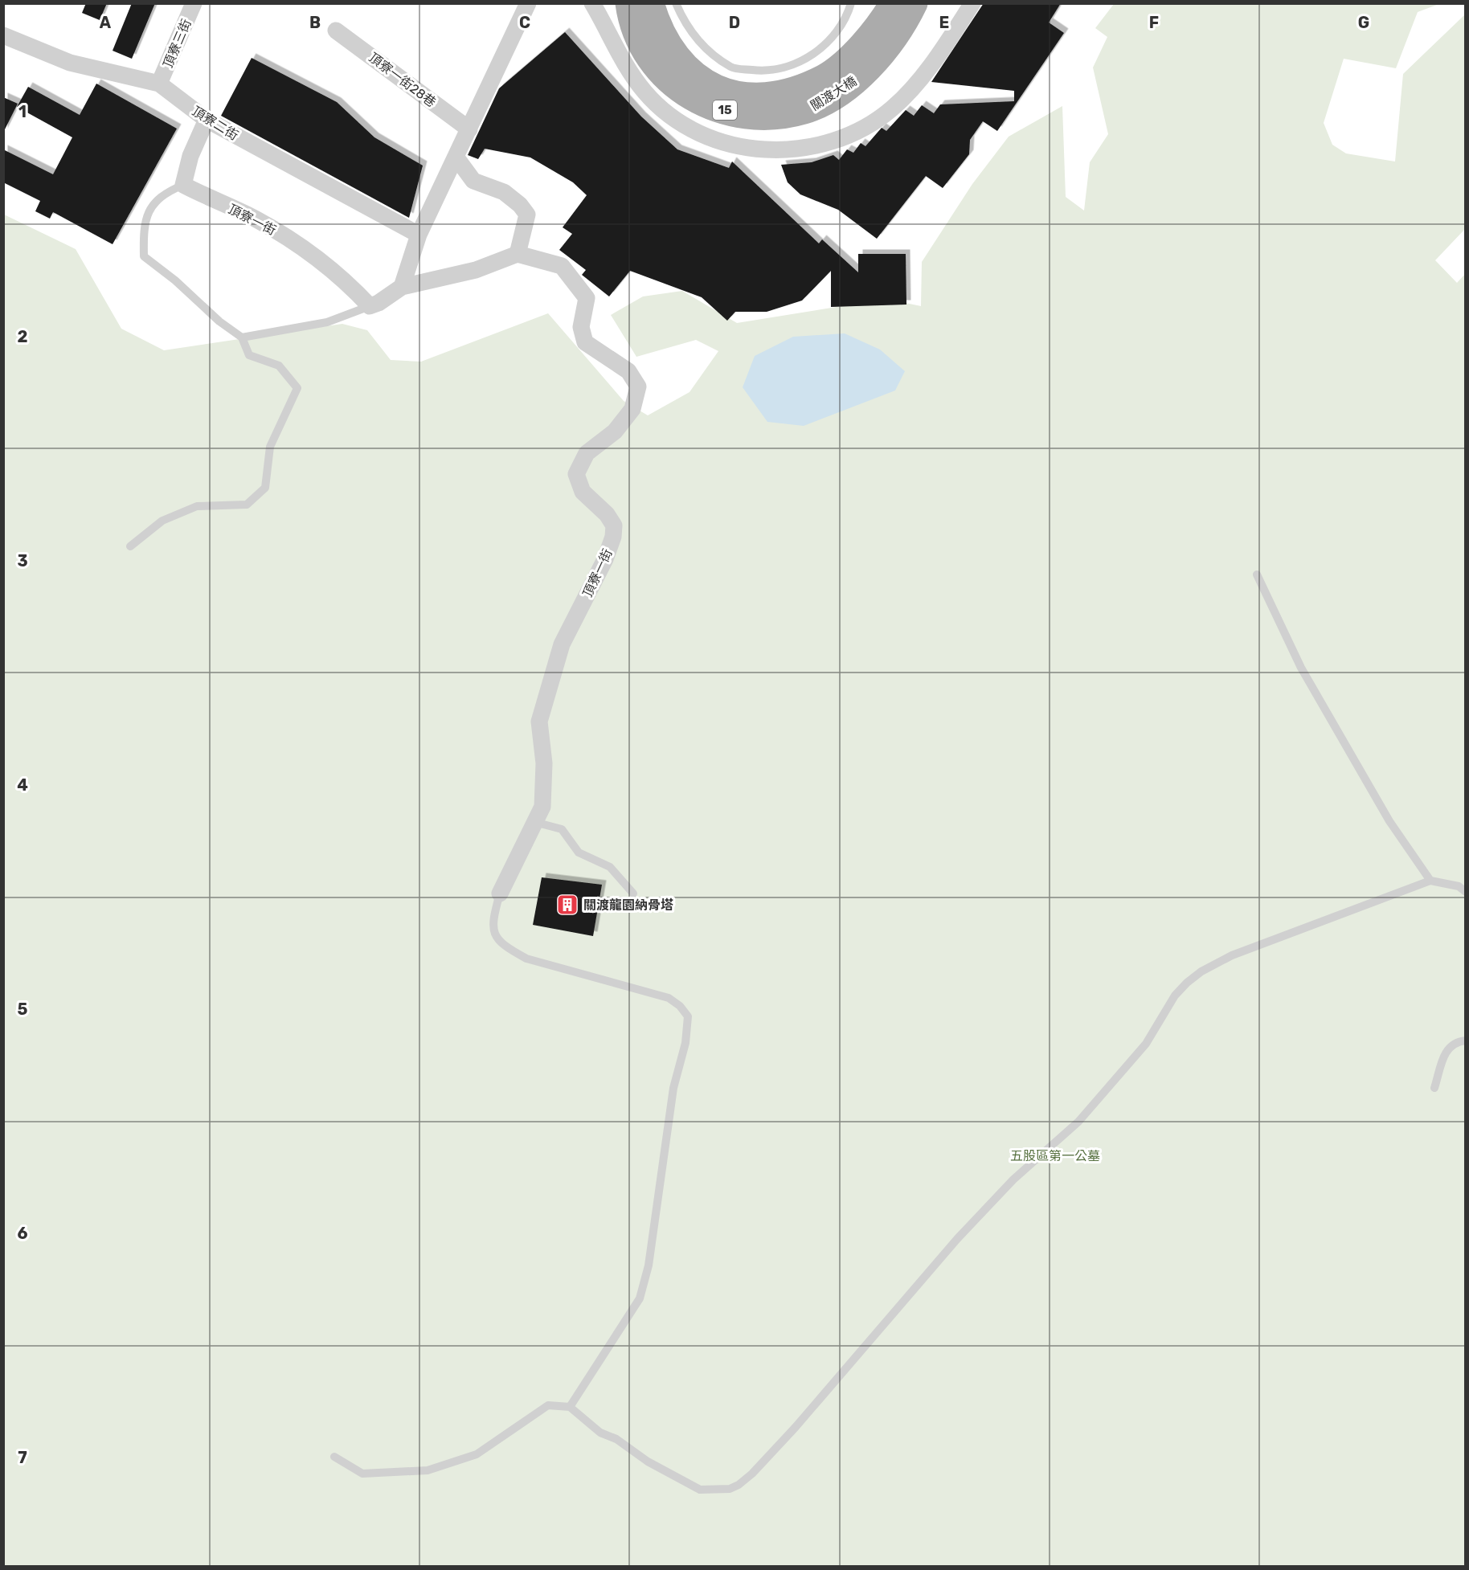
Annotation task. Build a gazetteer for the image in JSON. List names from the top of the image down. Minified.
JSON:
{"streets":{"main road":["關渡大橋","15"],"street":["頂寮三街","頂寮一街28巷","頂寮二街","頂寮一街"]},"crossings":[["頂寮三街","頂寮二街"]],"parks":["五股區第一公墓"],"places":{"building":["關渡龍園納骨塔"]},"grid":{"columns":["A","B","C","D","E","F","G"],"rows":["1","2","3","4","5","6","7"]}}
